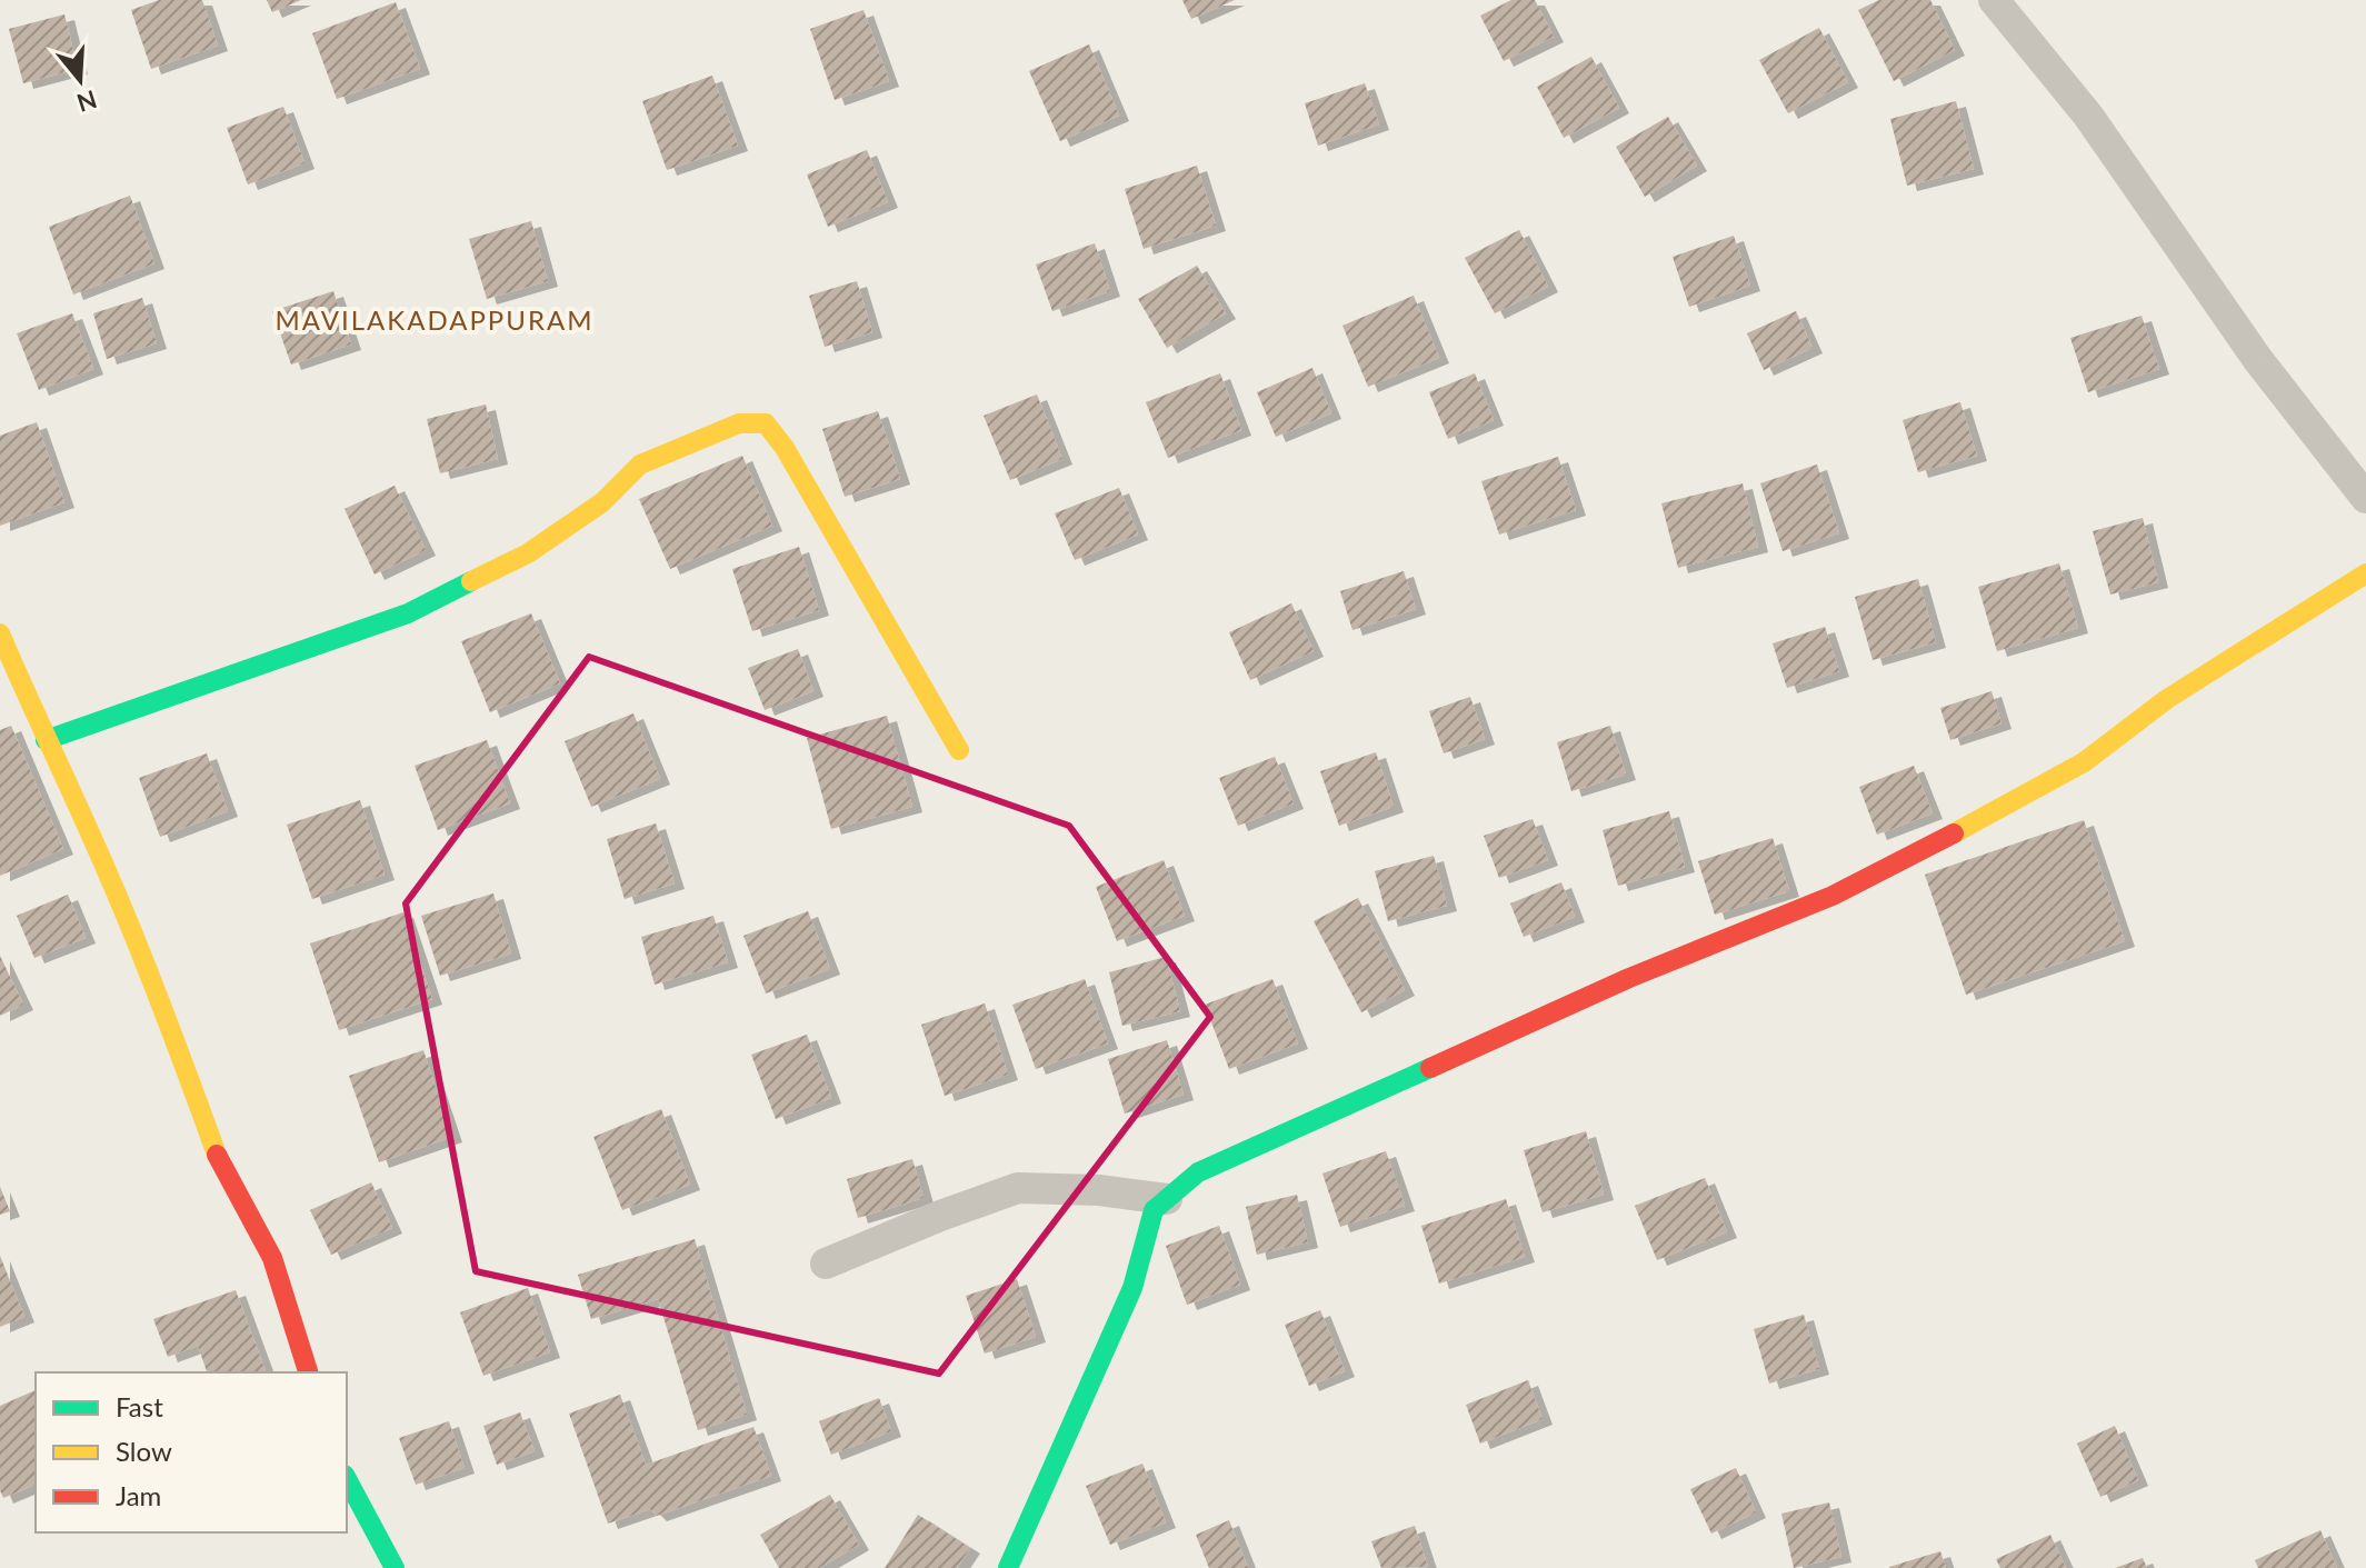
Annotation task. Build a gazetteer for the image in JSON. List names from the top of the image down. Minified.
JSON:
{"districts":["MAVILAKADAPPURAM"],"legend":["Fast","Slow","Jam"],"north":"bottom"}
